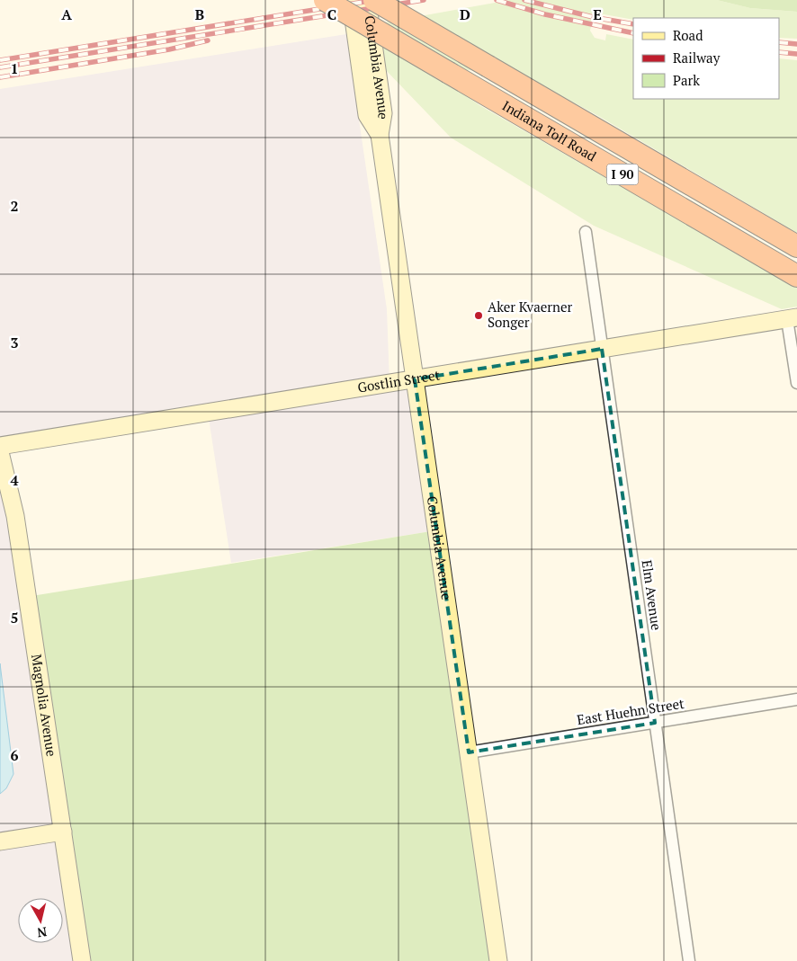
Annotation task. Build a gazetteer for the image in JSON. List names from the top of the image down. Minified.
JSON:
{"streets":{"highway":["Indiana Toll Road","I 90"],"street":["Columbia Avenue","Gostlin Street","Elm Avenue","Magnolia Avenue","East Huehn Street"]},"crossings":[["Columbia Avenue","Gostlin Street"],["Columbia Avenue","East Huehn Street"],["Gostlin Street","Elm Avenue"],["Elm Avenue","East Huehn Street"]],"places":["Aker Kvaerner Songer"],"legend":["Road","Railway","Park"],"north":"bottom","grid":{"columns":["A","B","C","D","E"],"rows":["1","2","3","4","5","6"]}}
